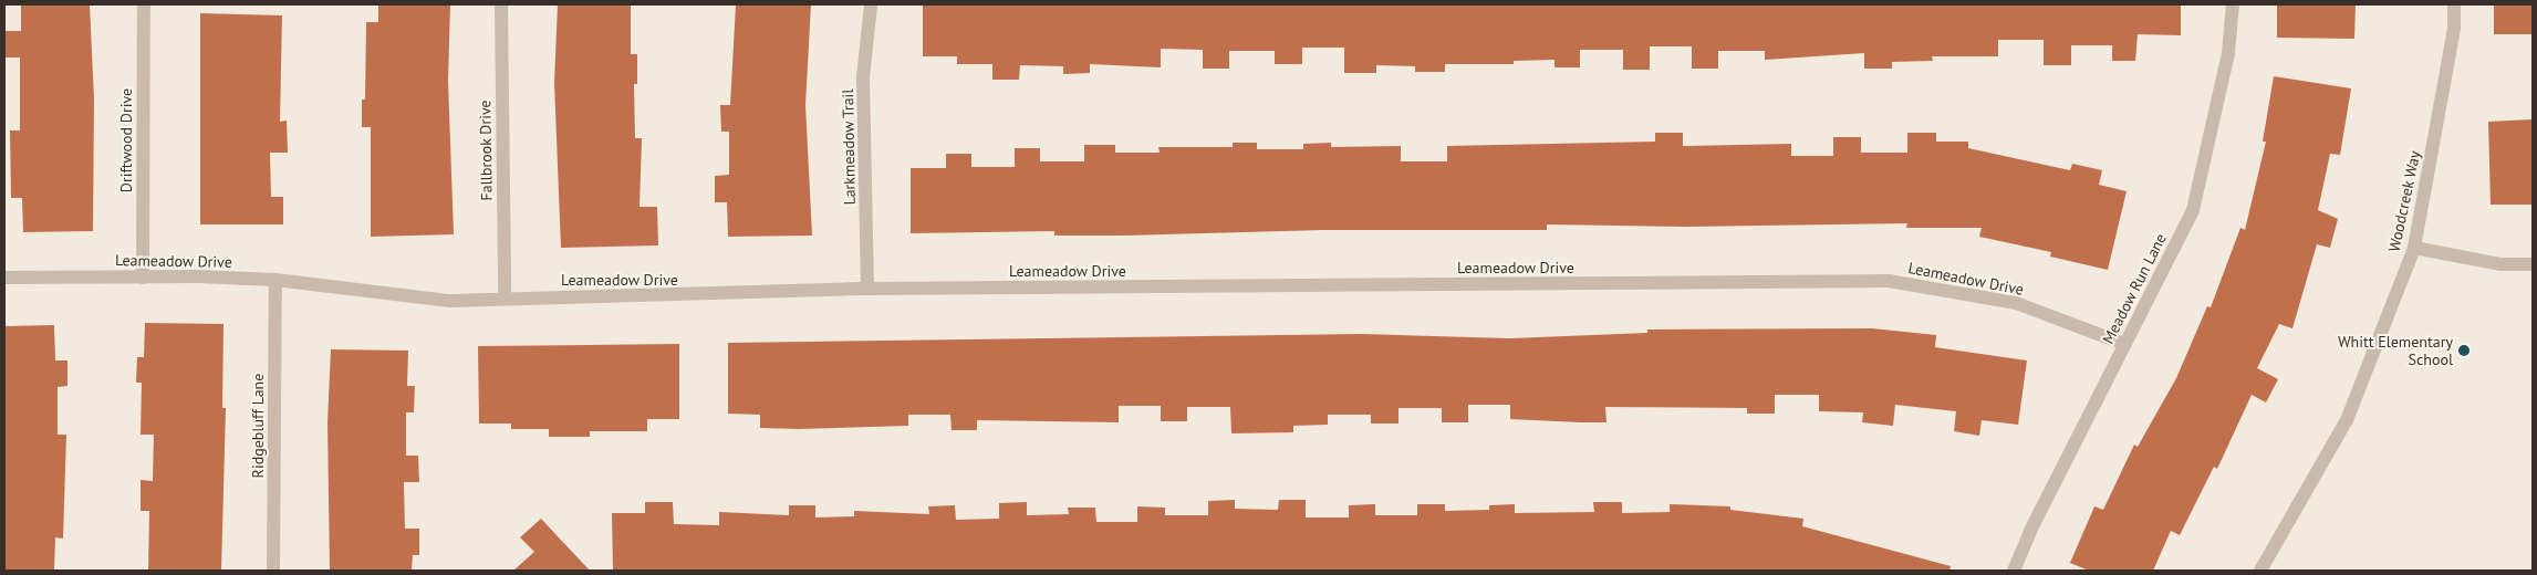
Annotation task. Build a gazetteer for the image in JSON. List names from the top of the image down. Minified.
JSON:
{"streets":{"street":["Driftwood Drive","Larkmeadow Trail","Fallbrook Drive","Woodcreek Way","Leameadow Drive","Meadow Run Lane","Ridgebluff Lane"]},"crossings":[["Driftwood Drive","Leameadow Drive"],["Larkmeadow Trail","Leameadow Drive"],["Fallbrook Drive","Leameadow Drive"],["Leameadow Drive","Meadow Run Lane"],["Leameadow Drive","Ridgebluff Lane"]],"places":["Whitt Elementary School"]}
